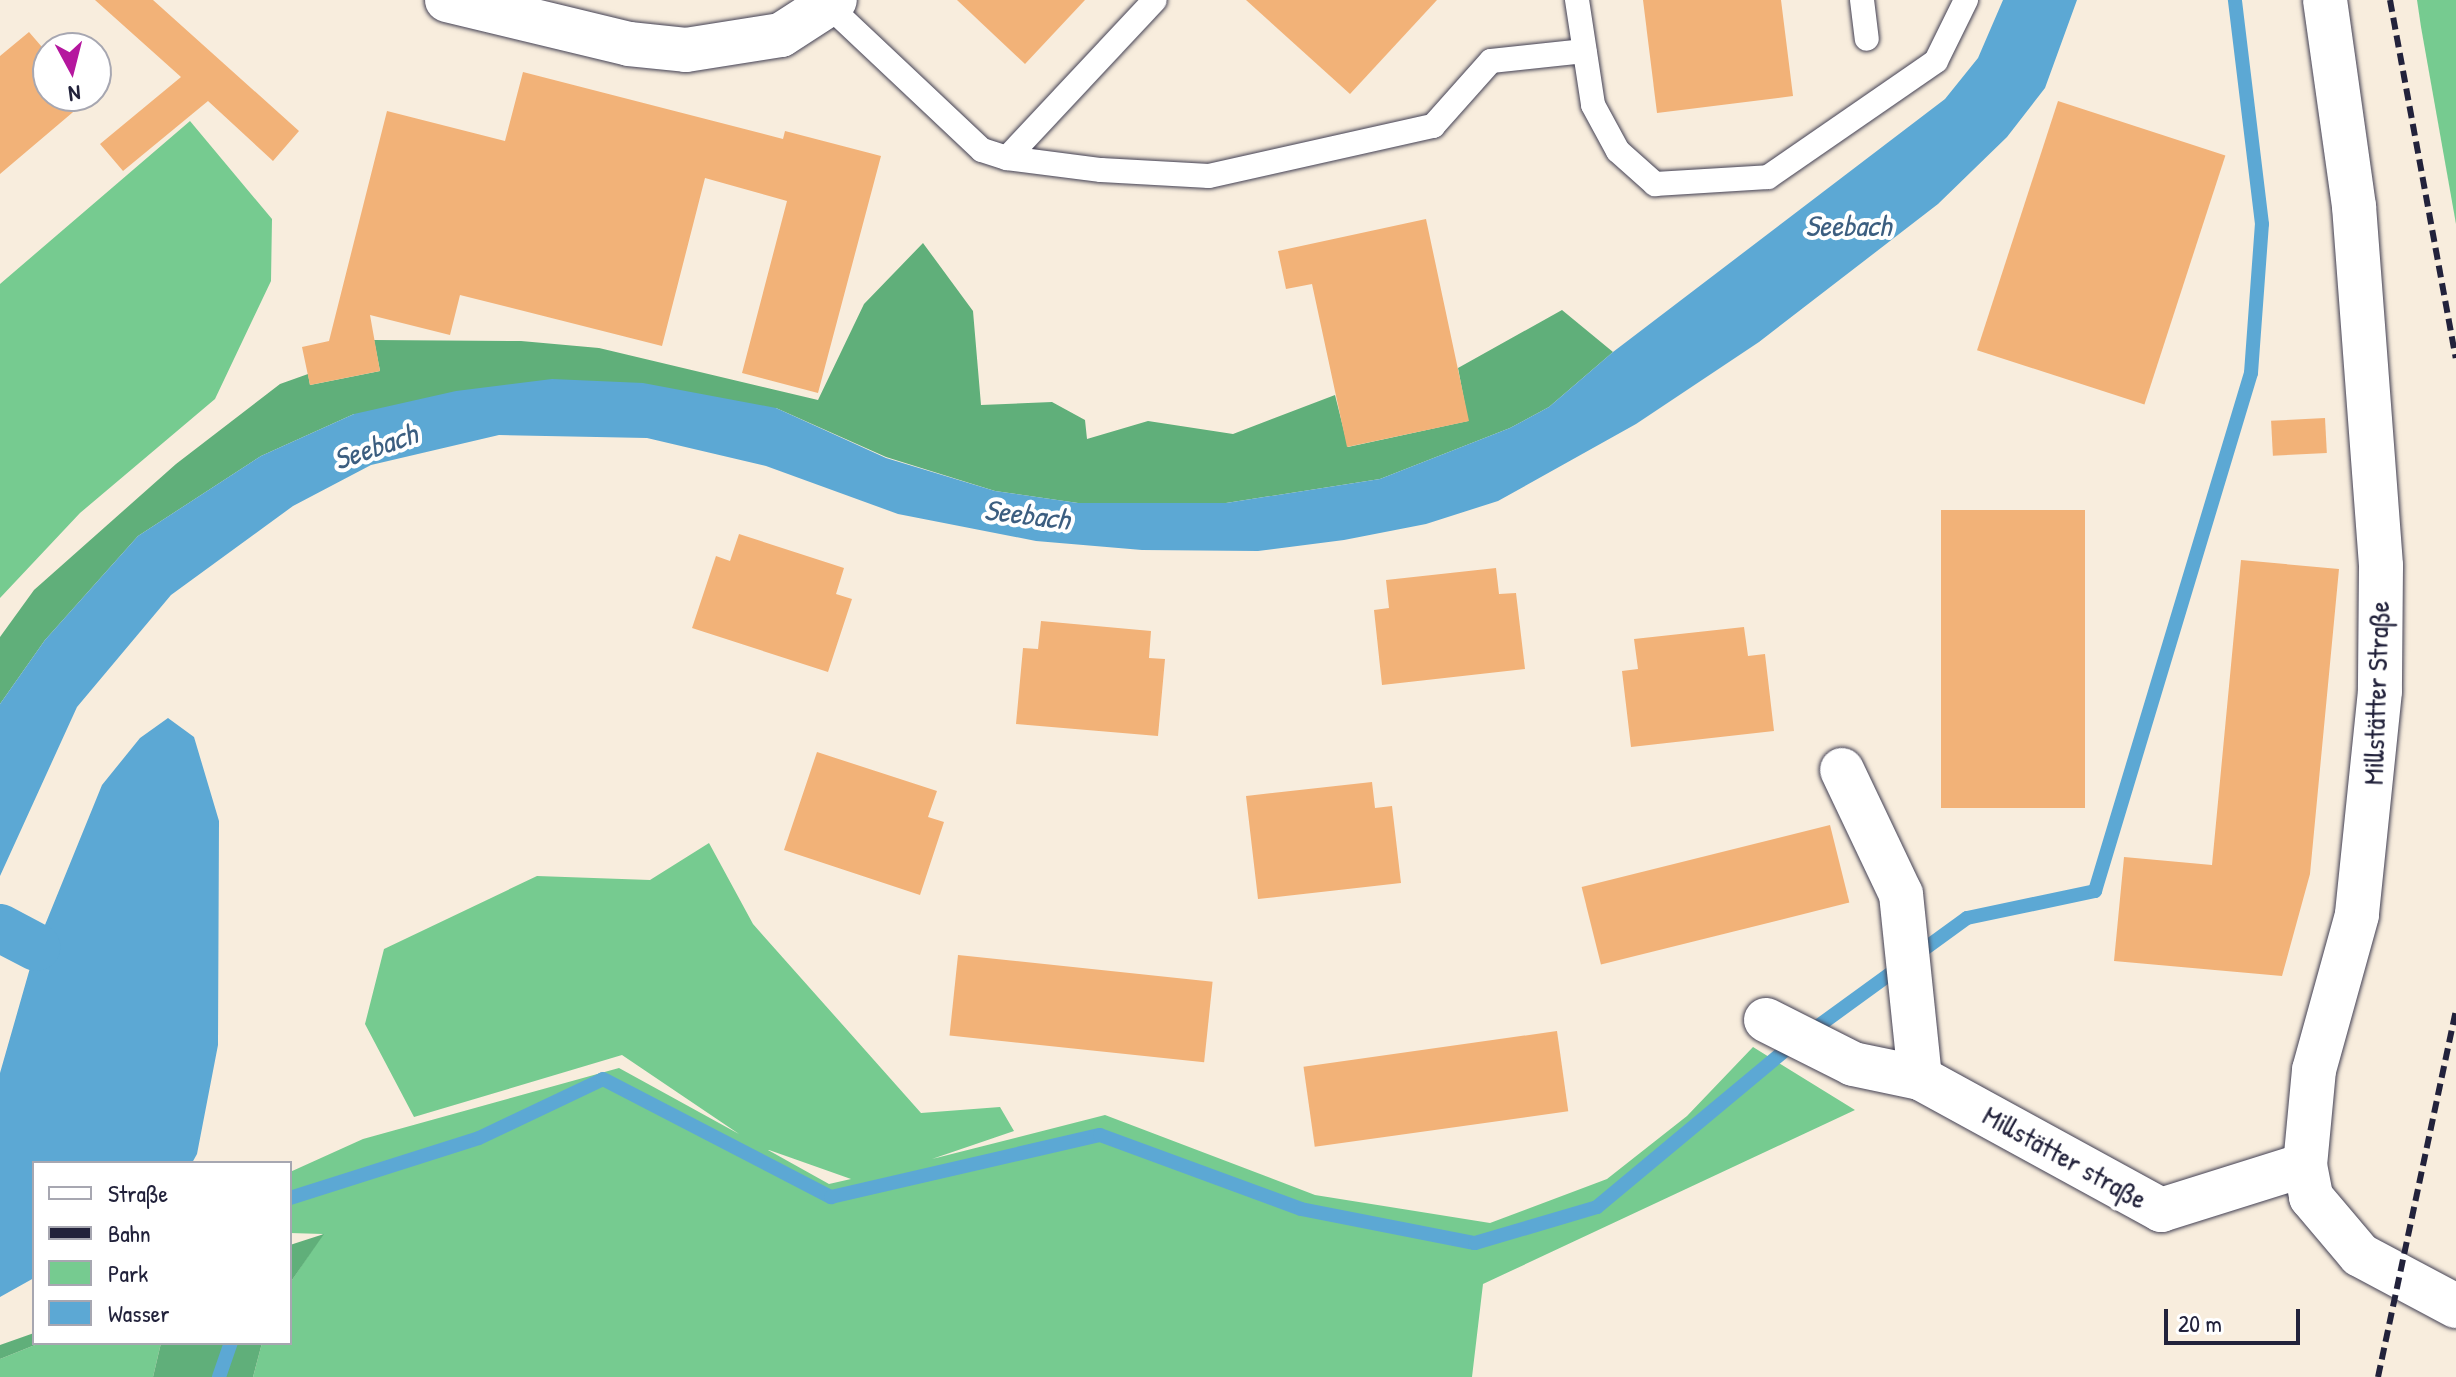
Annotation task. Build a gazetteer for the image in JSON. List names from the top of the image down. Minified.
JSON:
{"streets":{"street":["Millstätter Straße","Millstätter straße"]},"crossings":[["Millstätter Straße","Millstätter straße"]],"water":["Seebach"],"legend":["Straße","Bahn","Park","Wasser"],"scale_bar":"20 m","north":"bottom"}
